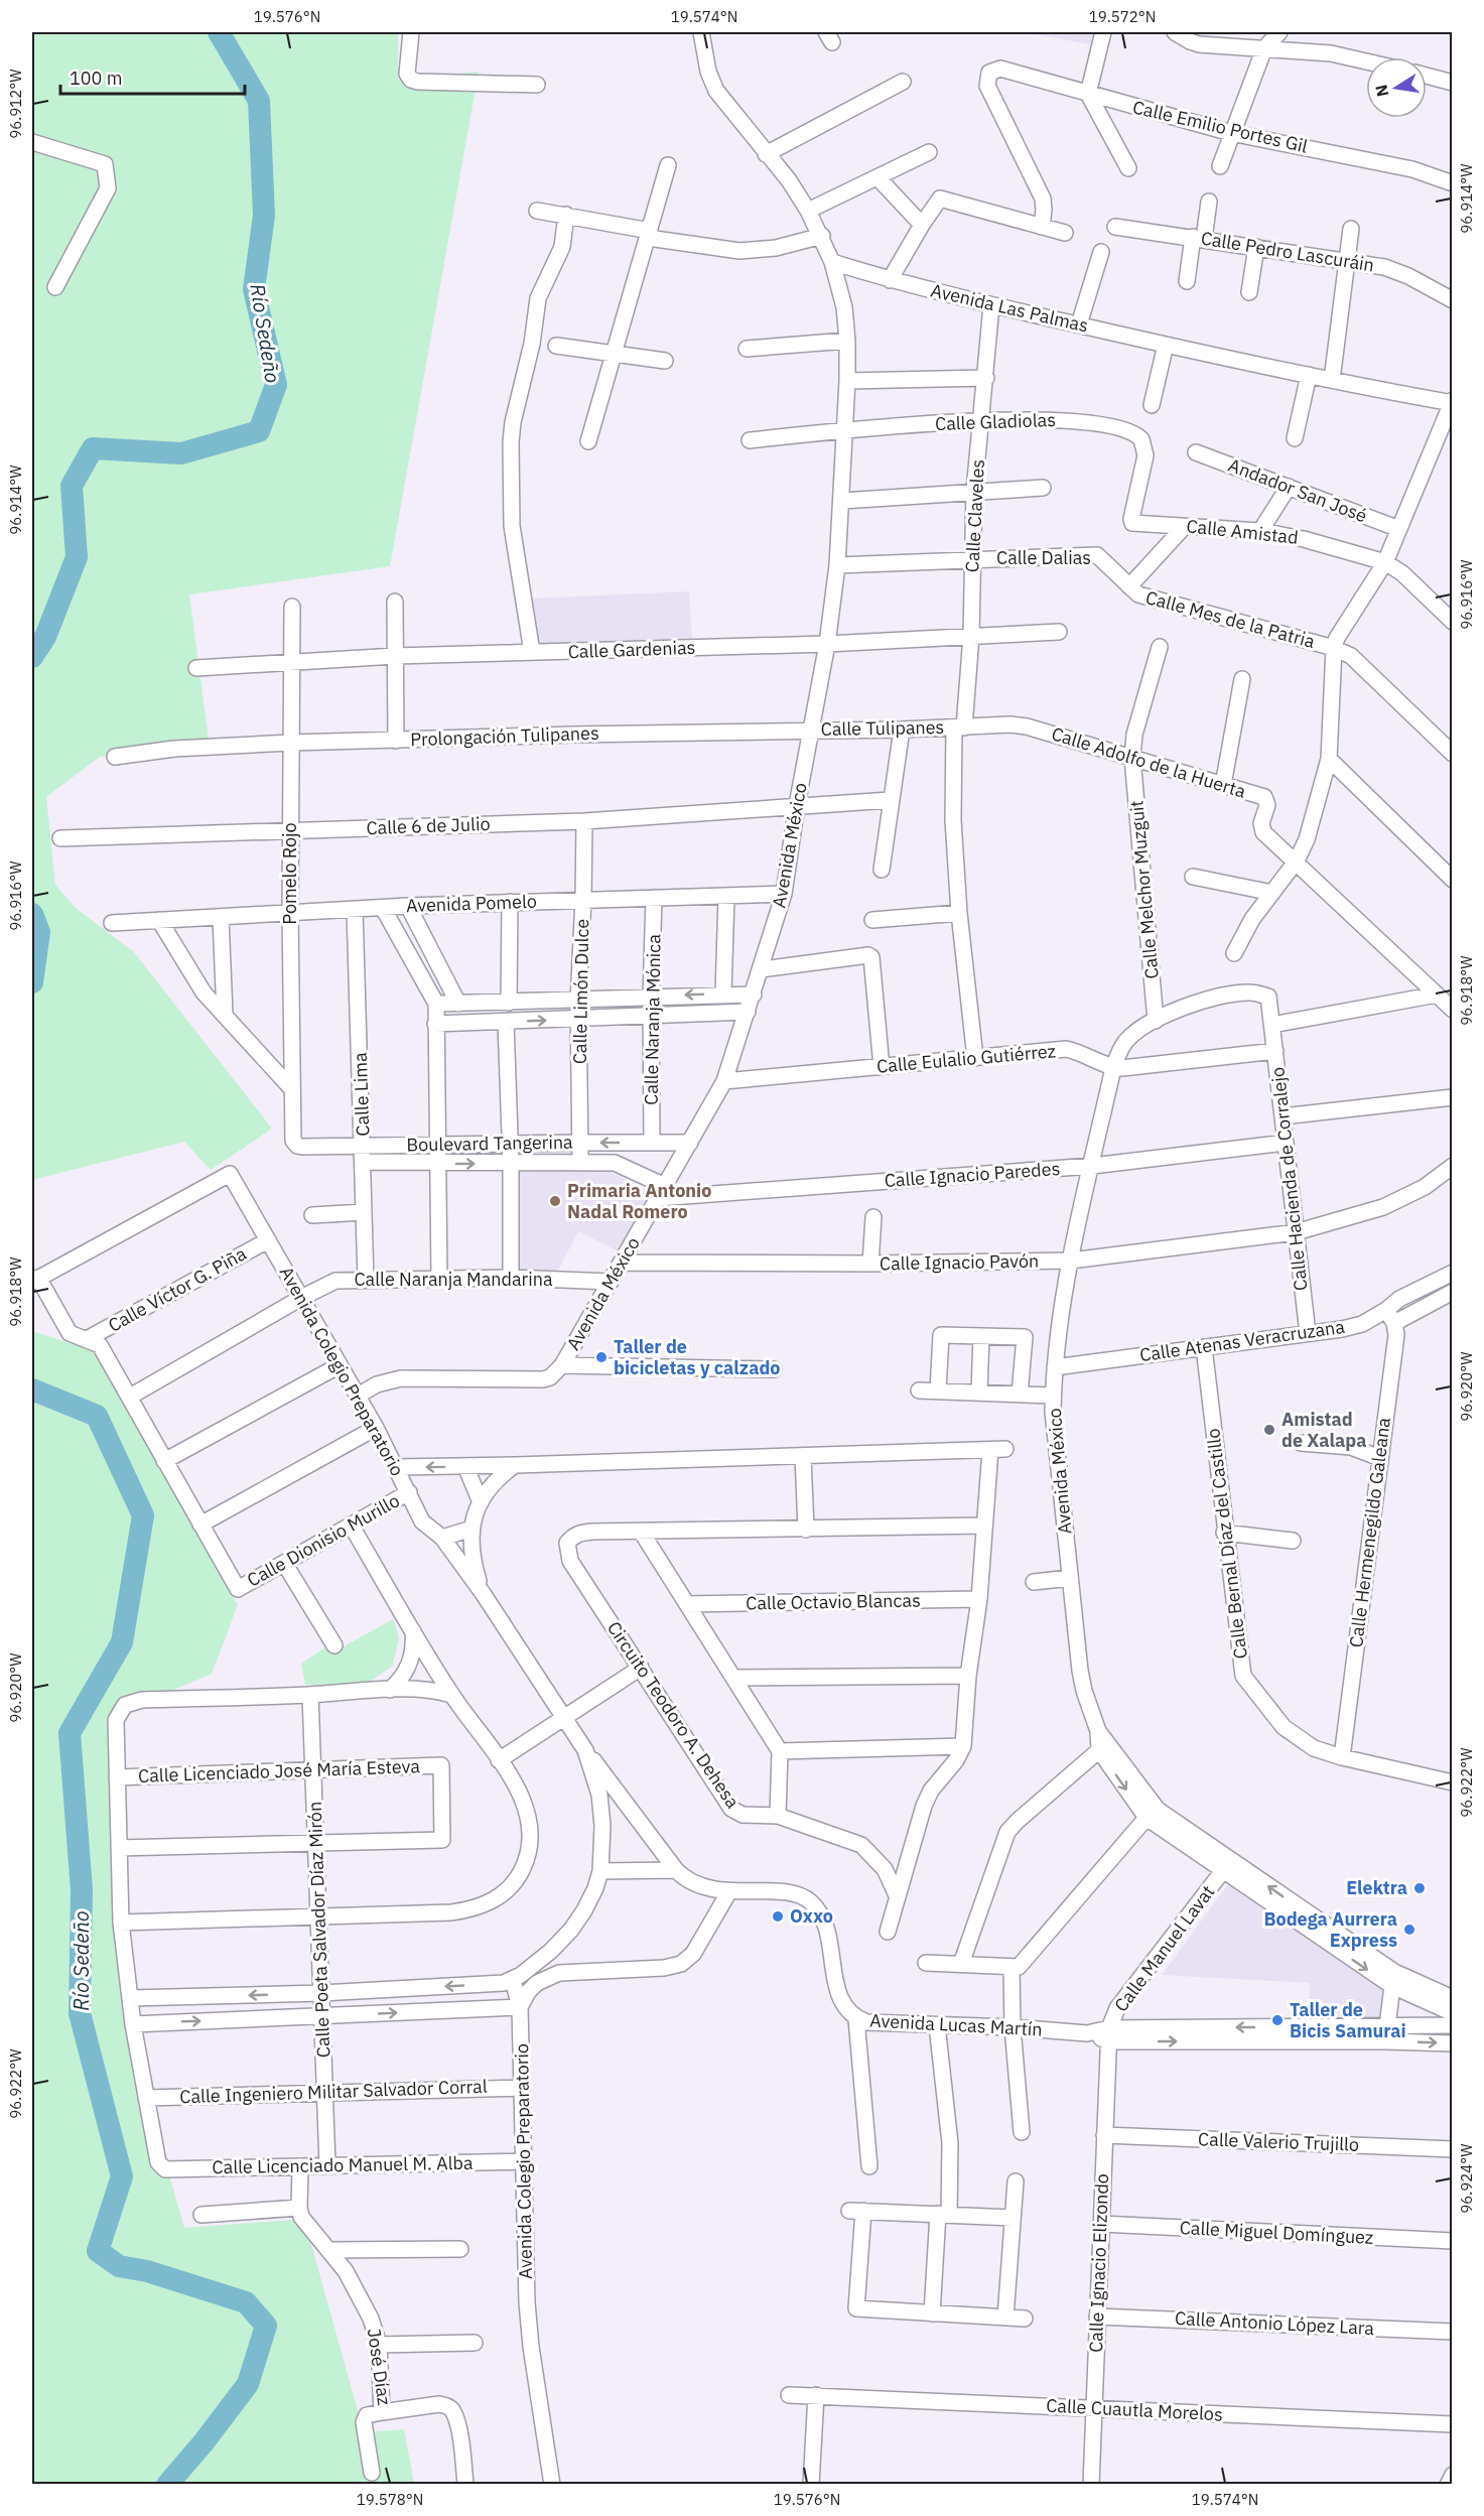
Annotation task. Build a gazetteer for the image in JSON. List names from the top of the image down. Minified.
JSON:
{"streets":{"street":["Calle Emilio Portes Gil","Calle Pedro Lascuráin","Avenida Las Palmas","Calle Gladiolas","Andador San José","Calle Claveles","Calle Amistad","Calle Dalias","Calle Mes de la Patria","Calle Gardenias","Calle Tulipanes","Prolongación Tulipanes","Calle Adolfo de la Huerta","Calle 6 de Julio","Avenida México","Pomelo Rojo","Calle Melchor Muzguit","Avenida Pomelo","Calle Limón Dulce","Calle Naranja Mónica","Calle Eulalio Gutiérrez","Calle Lima","Boulevard Tangerina","Calle Ignacio Paredes","Calle Hacienda de Corralejo","Calle Ignacio Pavón","Calle Naranja Mandarina","Calle Víctor G. Piña","Calle Atenas Veracruzana","Avenida Colegio Preparatorio","Calle Hermenegildo Galeana","Calle Dionisio Murillo","Calle Bernal Díaz del Castillo","Calle Octavio Blancas","Circuito Teodoro A. Dehesa","Calle Licenciado José María Esteva","Calle Poeta Salvador Díaz Mirón","Calle Manuel Lavat","Avenida Lucas Martín","Calle Ingeniero Militar Salvador Corral","Calle Valerio Trujillo","Calle Licenciado Manuel M. Alba","Calle Miguel Domínguez","Calle Ignacio Elizondo","Calle Antonio López Lara","José Díaz","Calle Cuautla Morelos"]},"crossings":[["Avenida Las Palmas","Calle Claveles"],["Avenida Las Palmas","Avenida México"],["Calle Gladiolas","Calle Claveles"],["Calle Gladiolas","Calle Amistad"],["Calle Gladiolas","Avenida México"],["Calle Claveles","Calle Dalias"],["Calle Claveles","Calle Gardenias"],["Calle Claveles","Calle Tulipanes"],["Calle Claveles","Calle Adolfo de la Huerta"],["Calle Claveles","Calle Eulalio Gutiérrez"],["Calle Dalias","Calle Mes de la Patria"],["Calle Dalias","Avenida México"],["Calle Gardenias","Avenida México"],["Calle Gardenias","Pomelo Rojo"],["Calle Tulipanes","Prolongación Tulipanes"],["Calle Tulipanes","Calle Adolfo de la Huerta"],["Calle Tulipanes","Avenida México"],["Prolongación Tulipanes","Avenida México"],["Prolongación Tulipanes","Pomelo Rojo"],["Calle Adolfo de la Huerta","Calle Melchor Muzguit"],["Calle 6 de Julio","Avenida México"],["Calle 6 de Julio","Pomelo Rojo"],["Calle 6 de Julio","Calle Limón Dulce"],["Avenida México","Calle Melchor Muzguit"],["Avenida México","Avenida Pomelo"],["Avenida México","Calle Eulalio Gutiérrez"],["Avenida México","Boulevard Tangerina"],["Avenida México","Calle Ignacio Paredes"],["Avenida México","Calle Hacienda de Corralejo"],["Avenida México","Calle Ignacio Pavón"],["Avenida México","Calle Naranja Mandarina"],["Avenida México","Calle Atenas Veracruzana"],["Avenida México","Avenida Colegio Preparatorio"],["Avenida México","Calle Manuel Lavat"],["Pomelo Rojo","Avenida Pomelo"],["Pomelo Rojo","Boulevard Tangerina"],["Calle Melchor Muzguit","Calle Hacienda de Corralejo"],["Avenida Pomelo","Calle Limón Dulce"],["Avenida Pomelo","Calle Naranja Mónica"],["Avenida Pomelo","Calle Lima"],["Calle Limón Dulce","Boulevard Tangerina"],["Calle Naranja Mónica","Boulevard Tangerina"],["Calle Eulalio Gutiérrez","Calle Hacienda de Corralejo"],["Calle Lima","Boulevard Tangerina"],["Calle Lima","Calle Naranja Mandarina"],["Boulevard Tangerina","Calle Ignacio Paredes"],["Calle Ignacio Paredes","Calle Hacienda de Corralejo"],["Calle Hacienda de Corralejo","Calle Ignacio Pavón"],["Calle Hacienda de Corralejo","Calle Atenas Veracruzana"],["Calle Naranja Mandarina","Avenida Colegio Preparatorio"],["Calle Víctor G. Piña","Avenida Colegio Preparatorio"],["Calle Atenas Veracruzana","Calle Hermenegildo Galeana"],["Calle Atenas Veracruzana","Calle Bernal Díaz del Castillo"],["Avenida Colegio Preparatorio","Calle Dionisio Murillo"],["Avenida Colegio Preparatorio","Avenida Lucas Martín"],["Avenida Colegio Preparatorio","Calle Ingeniero Militar Salvador Corral"],["Avenida Colegio Preparatorio","Calle Licenciado Manuel M. Alba"],["Calle Hermenegildo Galeana","Calle Bernal Díaz del Castillo"],["Calle Licenciado José María Esteva","Calle Poeta Salvador Díaz Mirón"],["Calle Poeta Salvador Díaz Mirón","Calle Ingeniero Militar Salvador Corral"],["Calle Poeta Salvador Díaz Mirón","Calle Licenciado Manuel M. Alba"],["Calle Manuel Lavat","Avenida Lucas Martín"],["Calle Manuel Lavat","Calle Ignacio Elizondo"],["Avenida Lucas Martín","Calle Ignacio Elizondo"],["Calle Ingeniero Militar Salvador Corral","Calle Licenciado Manuel M. Alba"],["Calle Valerio Trujillo","Calle Ignacio Elizondo"],["Calle Miguel Domínguez","Calle Ignacio Elizondo"],["Calle Ignacio Elizondo","Calle Antonio López Lara"],["Calle Ignacio Elizondo","Calle Cuautla Morelos"]],"water":["Río Sedeño"],"places":["Primaria Antonio Nadal Romero","Taller de bicicletas y calzado","Amistad de Xalapa","Elektra","Oxxo","Bodega Aurrera Express","Taller de Bicis Samurai"],"scale_bar":"100 m","north":"left","coordinates":["19.576°N","19.574°N","19.572°N","96.912°W","96.914°W","96.916°W","96.918°W","96.920°W","96.922°W","96.924°W","19.578°N"]}
